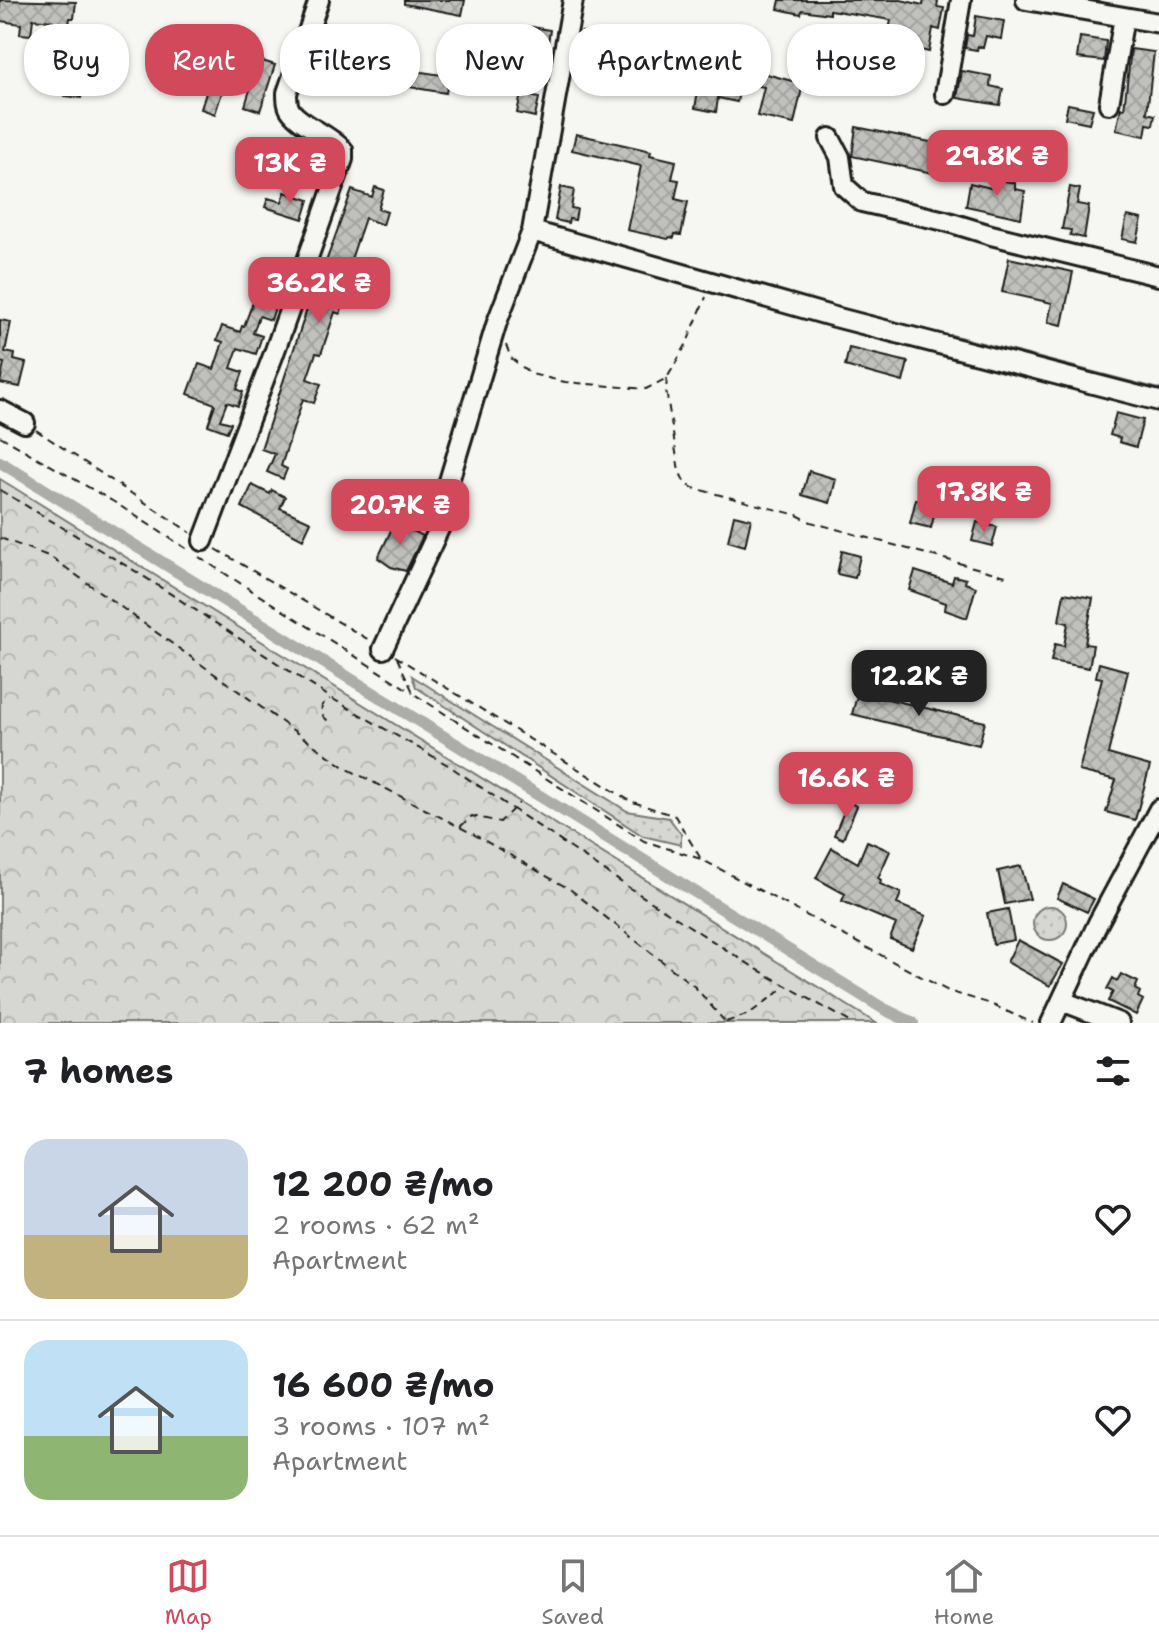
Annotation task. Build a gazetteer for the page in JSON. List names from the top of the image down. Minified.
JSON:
{"page":{"chip":["Buy","Rent","Filters","New","Apartment","House"],"price":["29.8K ₴","13K ₴","36.2K ₴","17.8K ₴","20.7K ₴","12.2K ₴","16.6K ₴"],"heading":"7 homes","list":[{"name":"12 200 ₴/mo","note":"2 rooms · 62 m² · Apartment"},{"name":"16 600 ₴/mo","note":"3 rooms · 107 m² · Apartment"}],"tabs":["Map","Saved","Home"]}}
